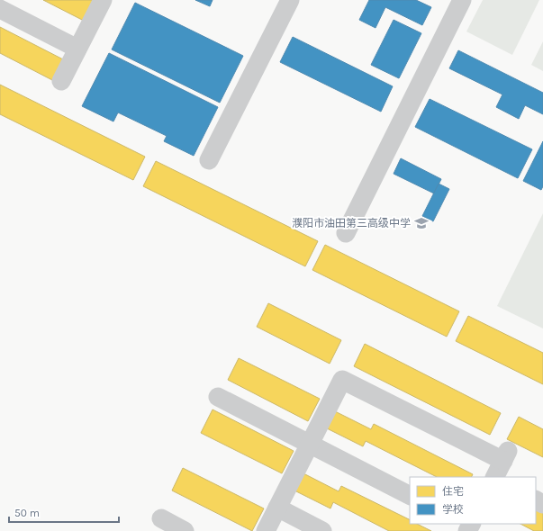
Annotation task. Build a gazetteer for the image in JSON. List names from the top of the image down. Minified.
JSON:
{"places":{"school or university":["濮阳市油田第三高级中学"]},"legend":["住宅","学校"],"scale_bar":"50 m"}
